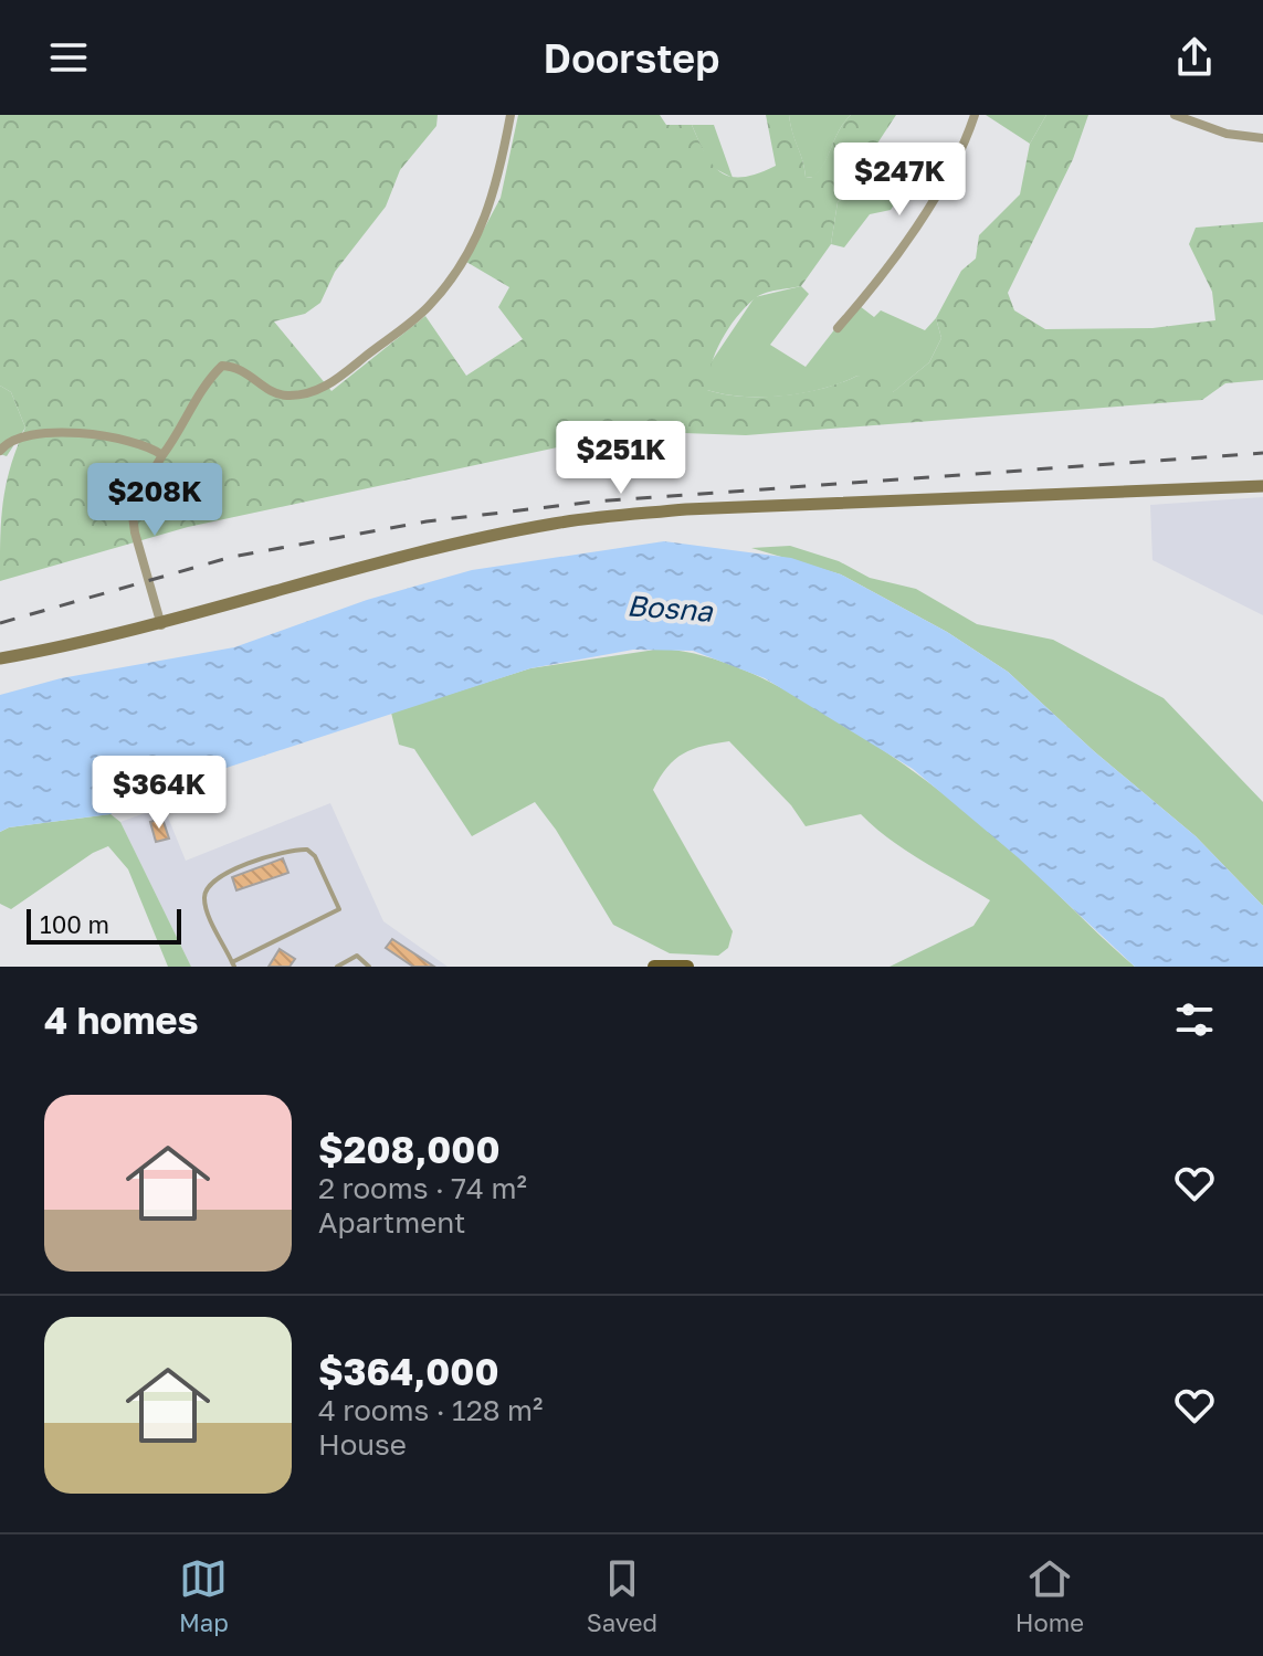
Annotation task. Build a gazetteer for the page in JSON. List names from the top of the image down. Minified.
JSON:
{"water":["Bosna"],"scale_bar":"100 m","page":{"header":"Doorstep","price":["$247K","$251K","$208K","$364K"],"scale":"100 m","heading":"4 homes","list":[{"name":"$208,000","note":"2 rooms · 74 m² · Apartment"},{"name":"$364,000","note":"4 rooms · 128 m² · House"}],"tabs":["Map","Saved","Home"]}}
